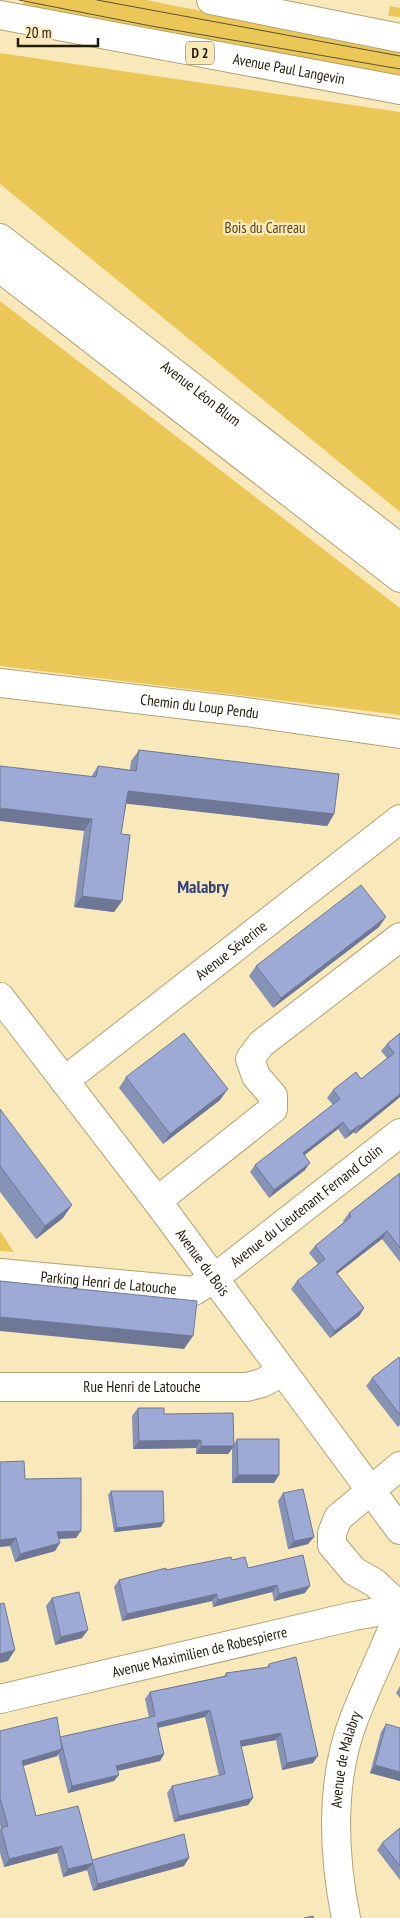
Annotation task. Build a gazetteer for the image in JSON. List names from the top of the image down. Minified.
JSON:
{"streets":{"street":["D 2","Avenue Paul Langevin","Avenue Léon Blum","Chemin du Loup Pendu","Avenue Séverine","Avenue du Lieutenant Fernand Colin","Avenue du Bois","Parking Henri de Latouche","Rue Henri de Latouche","Avenue Maximilien de Robespierre","Avenue de Malabry"]},"crossings":[["Avenue Séverine","Avenue du Bois"],["Avenue du Lieutenant Fernand Colin","Avenue du Bois"],["Avenue du Lieutenant Fernand Colin","Parking Henri de Latouche"],["Avenue du Bois","Parking Henri de Latouche"],["Avenue du Bois","Rue Henri de Latouche"],["Avenue Maximilien de Robespierre","Avenue de Malabry"]],"districts":["Malabry"],"parks":["Bois du Carreau"],"scale_bar":"20 m"}
